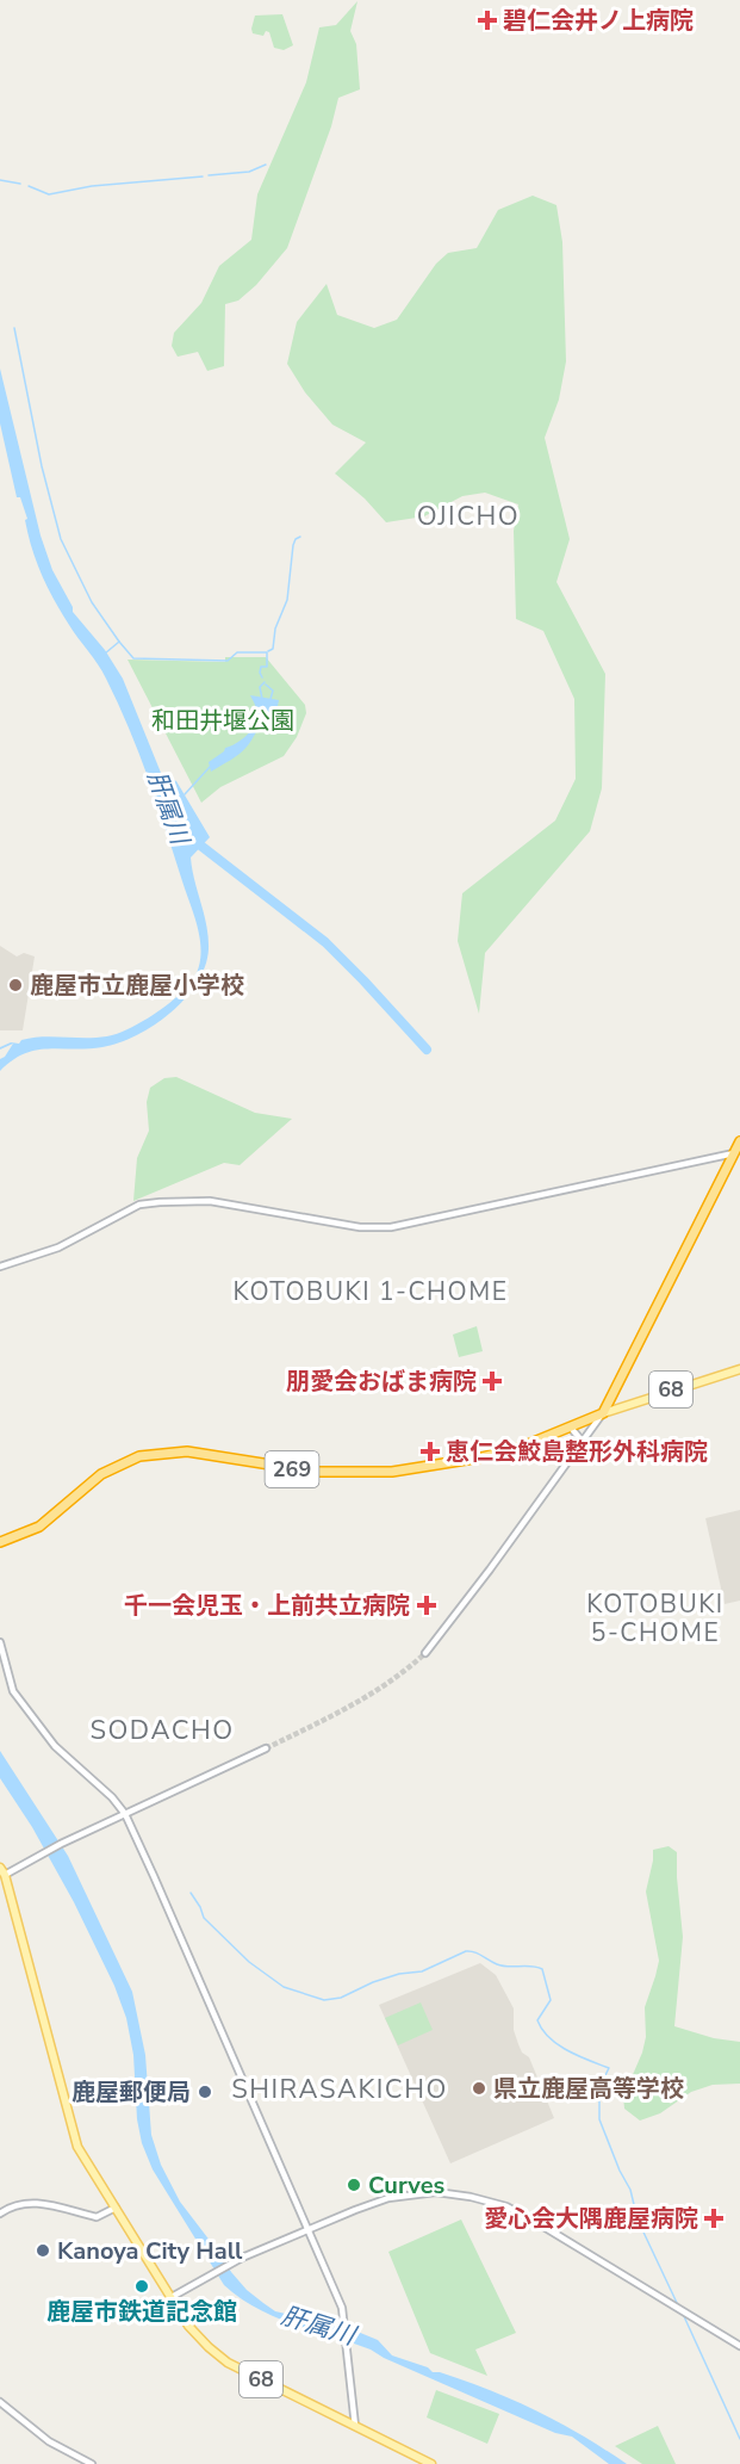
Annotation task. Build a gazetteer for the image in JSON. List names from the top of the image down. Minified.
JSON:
{"streets":{"highway":["269"],"main road":["68"]},"crossings":[["68","269"]],"districts":["OJICHO","KOTOBUKI 1-CHOME","KOTOBUKI 5-CHOME","SODACHO","SHIRASAKICHO"],"water":["肝属川"],"parks":["和田井堰公園"],"places":{"health":["碧仁会井ノ上病院","朋愛会おばま病院","恵仁会鮫島整形外科病院","千一会児玉・上前共立病院","愛心会大隅鹿屋病院"],"other":["鹿屋市立鹿屋小学校","県立鹿屋高等学校","鹿屋郵便局","Curves","Kanoya City Hall","鹿屋市鉄道記念館"]}}
